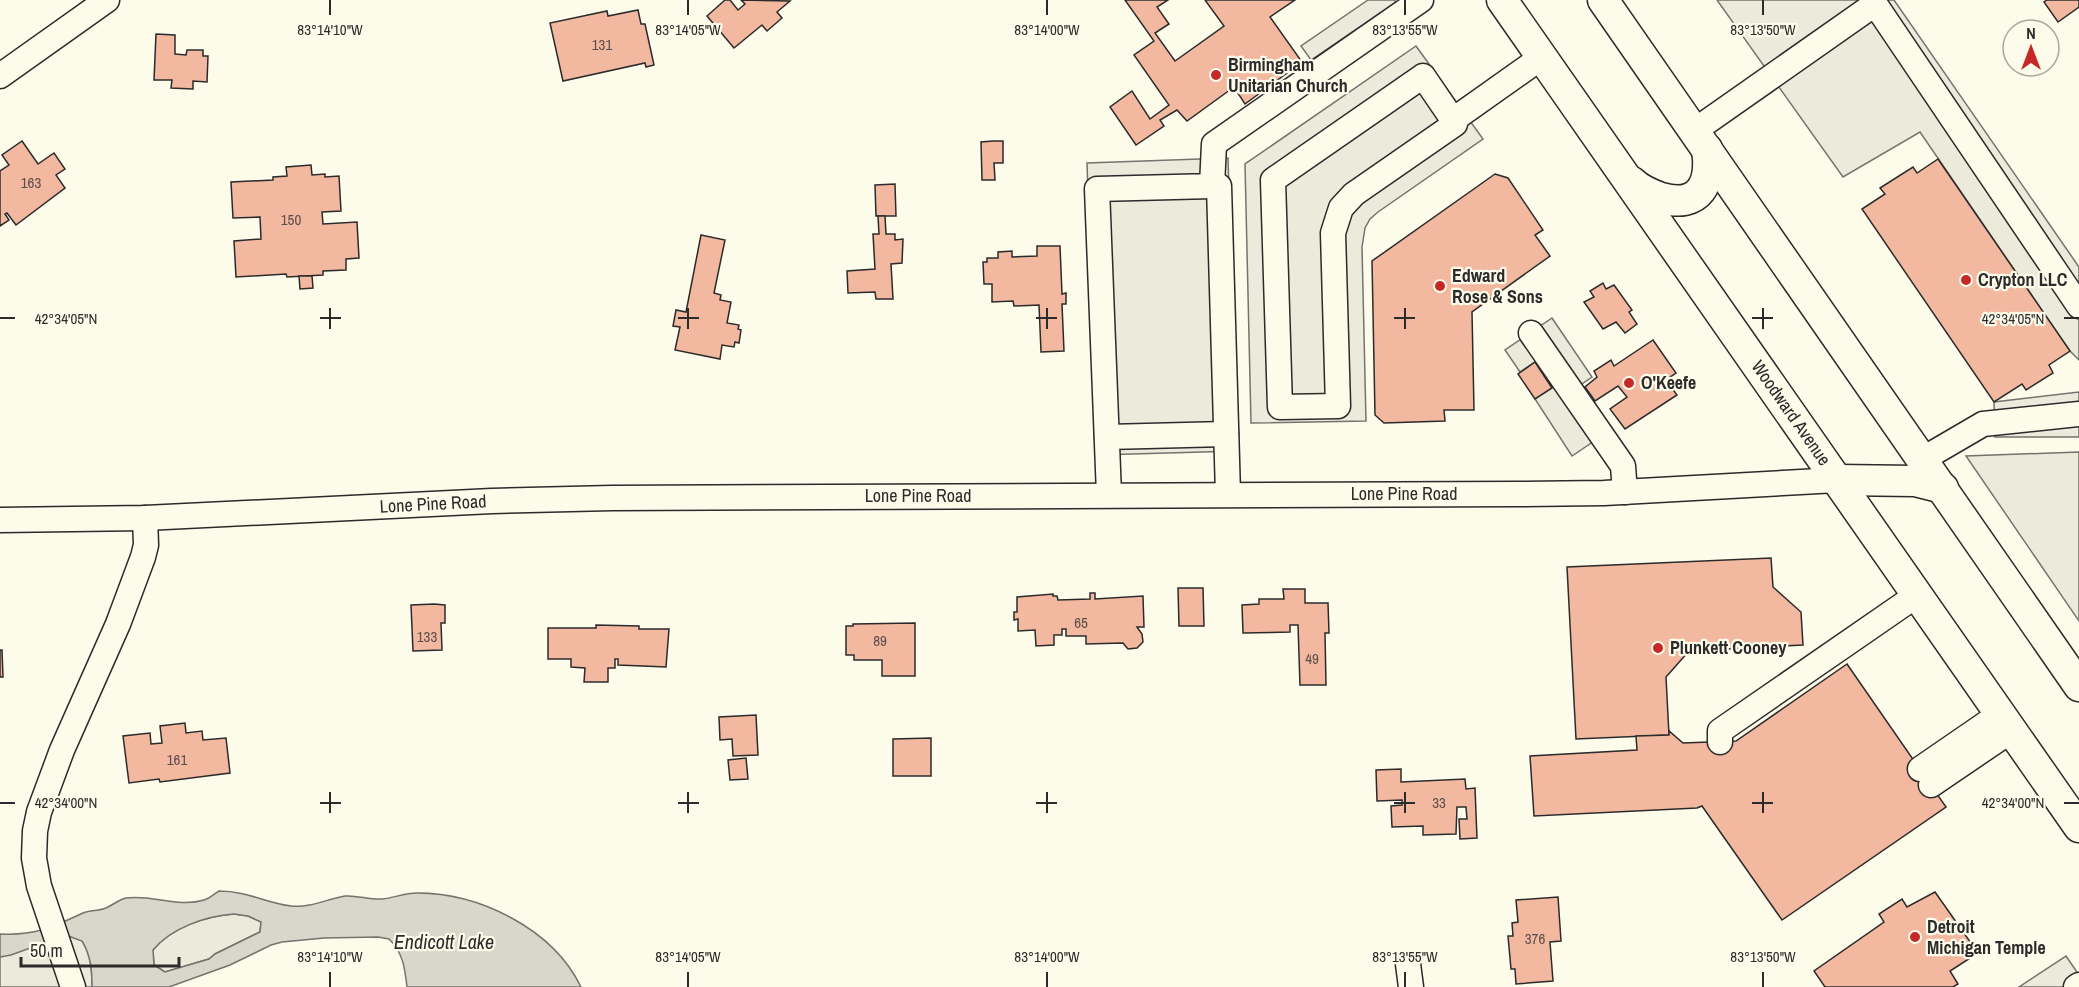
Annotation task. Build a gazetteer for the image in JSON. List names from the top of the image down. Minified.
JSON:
{"streets":{"main road":["Woodward Avenue"],"street":["Lone Pine Road"]},"crossings":[["Woodward Avenue","Lone Pine Road"]],"water":["Endicott Lake"],"places":["Birmingham Unitarian Church","Crypton LLC","Edward Rose & Sons","O'Keefe","Plunkett Cooney","Detroit Michigan Temple"],"house_numbers":["131","163","150","65","133","89","49","161","33","376"],"scale_bar":"50 m","north":"top","coordinates":["83°14'10\"W","83°14'05\"W","83°14'00\"W","83°13'55\"W","83°13'50\"W","42°34'05\"N","42°34'00\"N"]}
